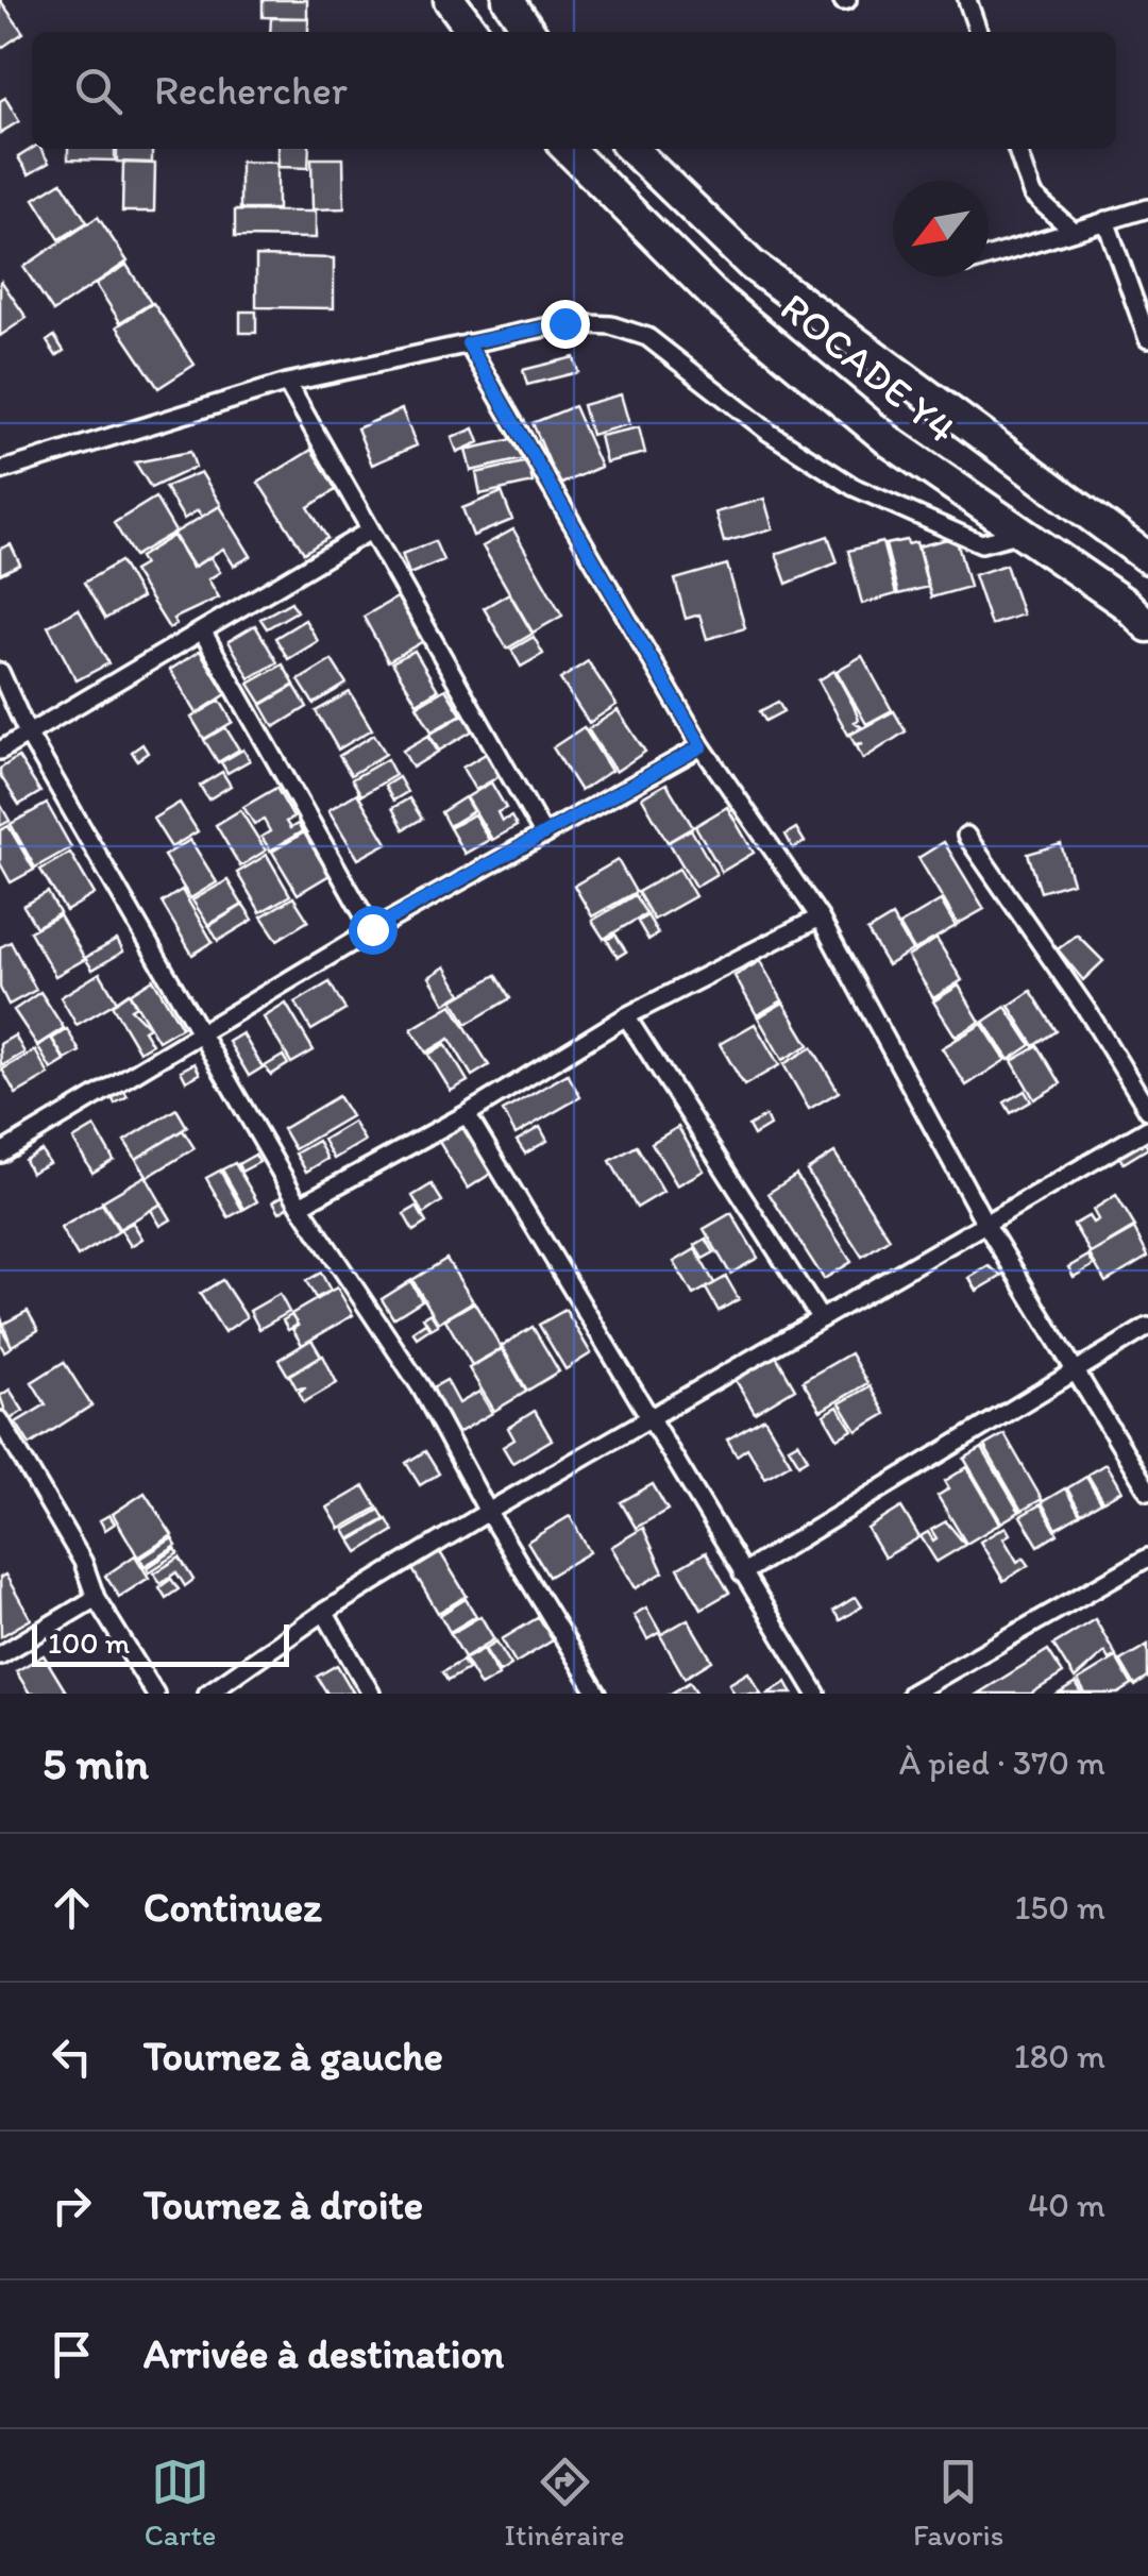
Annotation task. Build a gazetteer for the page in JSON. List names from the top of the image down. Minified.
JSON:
{"streets":{"highway":["ROCADE Y4"]},"scale_bar":"100 m","north":"bottom left","page":{"search":"Rechercher","scale":"100 m","heading":["5 min","À pied · 370 m"],"list":[["Continuez","150 m"],["Tournez à gauche","180 m"],["Tournez à droite","40 m"],"Arrivée à destination"],"nav":["Carte","Itinéraire","Favoris"]}}
